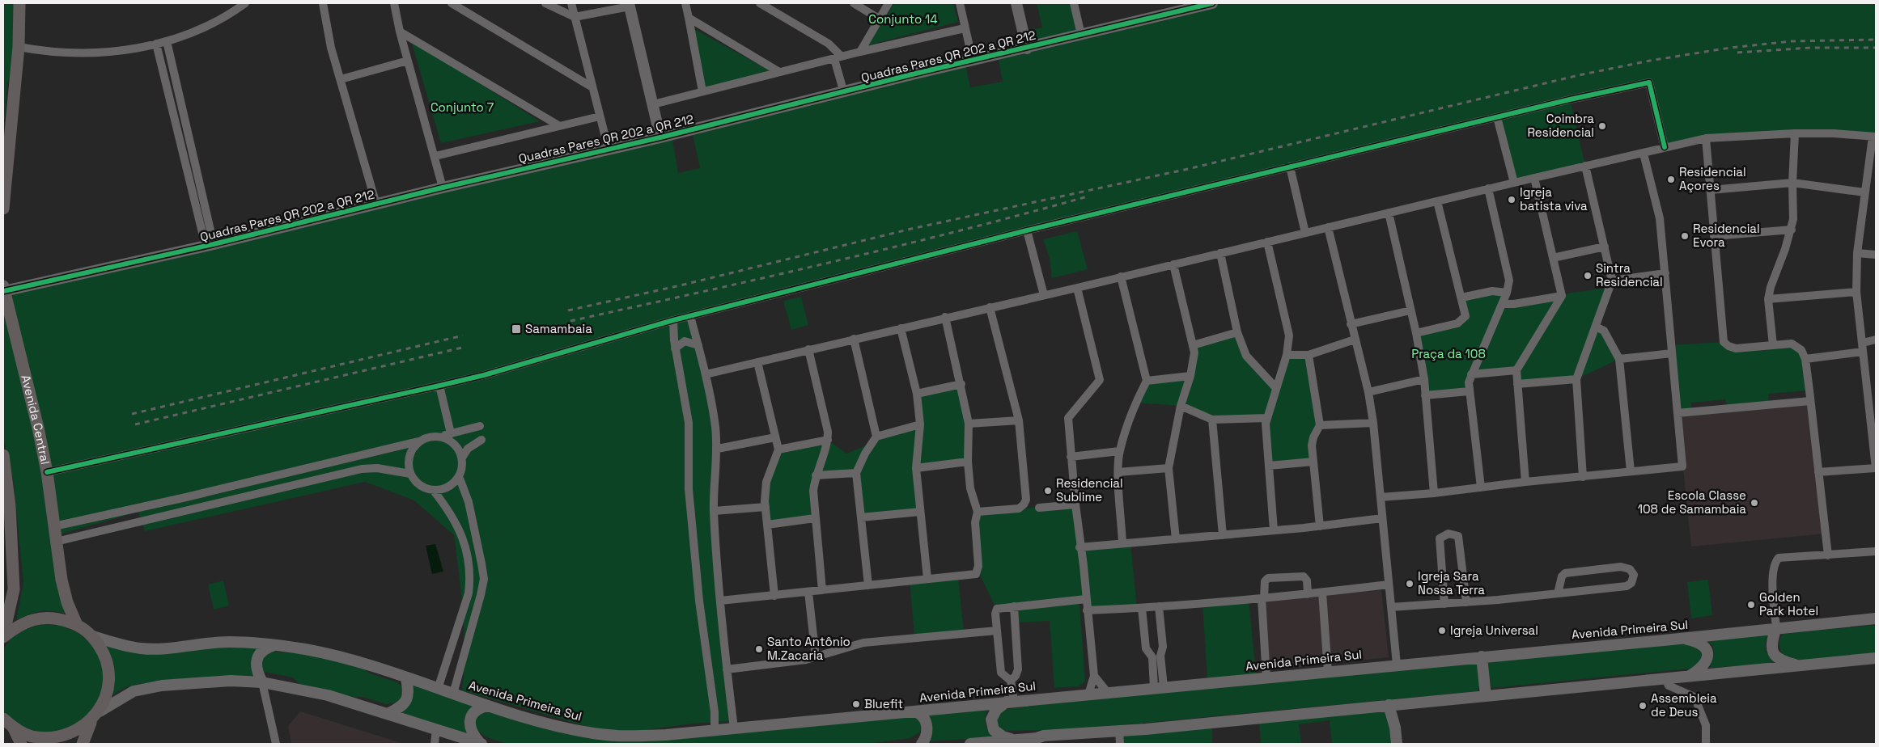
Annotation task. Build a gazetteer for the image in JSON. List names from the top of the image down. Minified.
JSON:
{"streets":{"main road":["Quadras Pares QR 202 a QR 212","Avenida Central","Avenida Primeira Sul"]},"crossings":[["Quadras Pares QR 202 a QR 212","Avenida Central"]],"parks":["Conjunto 14","Conjunto 7","Praça da 108"],"places":{"other":["Coimbra Residencial","Residencial Açores","Igreja batista viva","Residencial Evora","Sintra Residencial","Residencial Sublime","Escola Classe 108 de Samambaia","Igreja Sara Nossa Terra","Golden Park Hotel","Igreja Universal","Santo Antônio M.Zacaria","Bluefit","Assembleia de Deus"],"transit":["Samambaia"]}}
